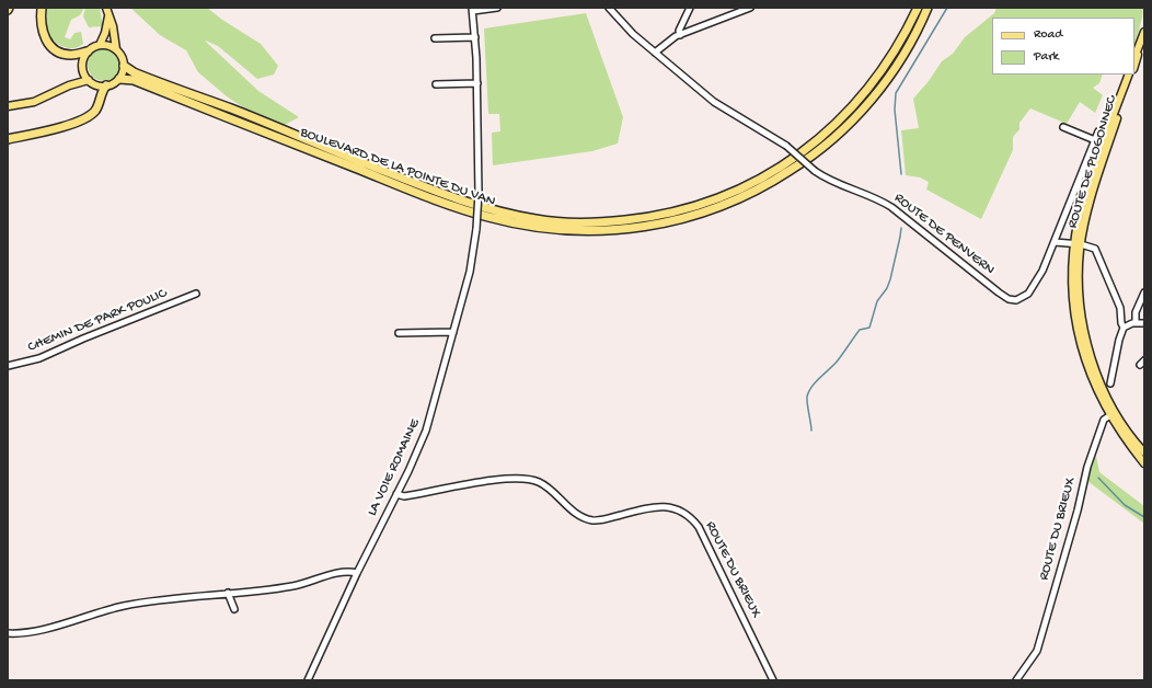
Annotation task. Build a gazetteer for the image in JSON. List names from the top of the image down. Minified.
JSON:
{"streets":{"highway":["BOULEVARD DE LA POINTE DU VAN"],"main road":["ROUTE DE PLOGONNEC"],"street":["ROUTE DE PENVERN","CHEMIN DE PARK POULIC","LA VOIE ROMAINE","ROUTE DU BRIEUX"]},"crossings":[["ROUTE DE PLOGONNEC","ROUTE DE PENVERN"],["ROUTE DE PLOGONNEC","ROUTE DU BRIEUX"],["LA VOIE ROMAINE","ROUTE DU BRIEUX"]],"legend":["Road","Park"]}
